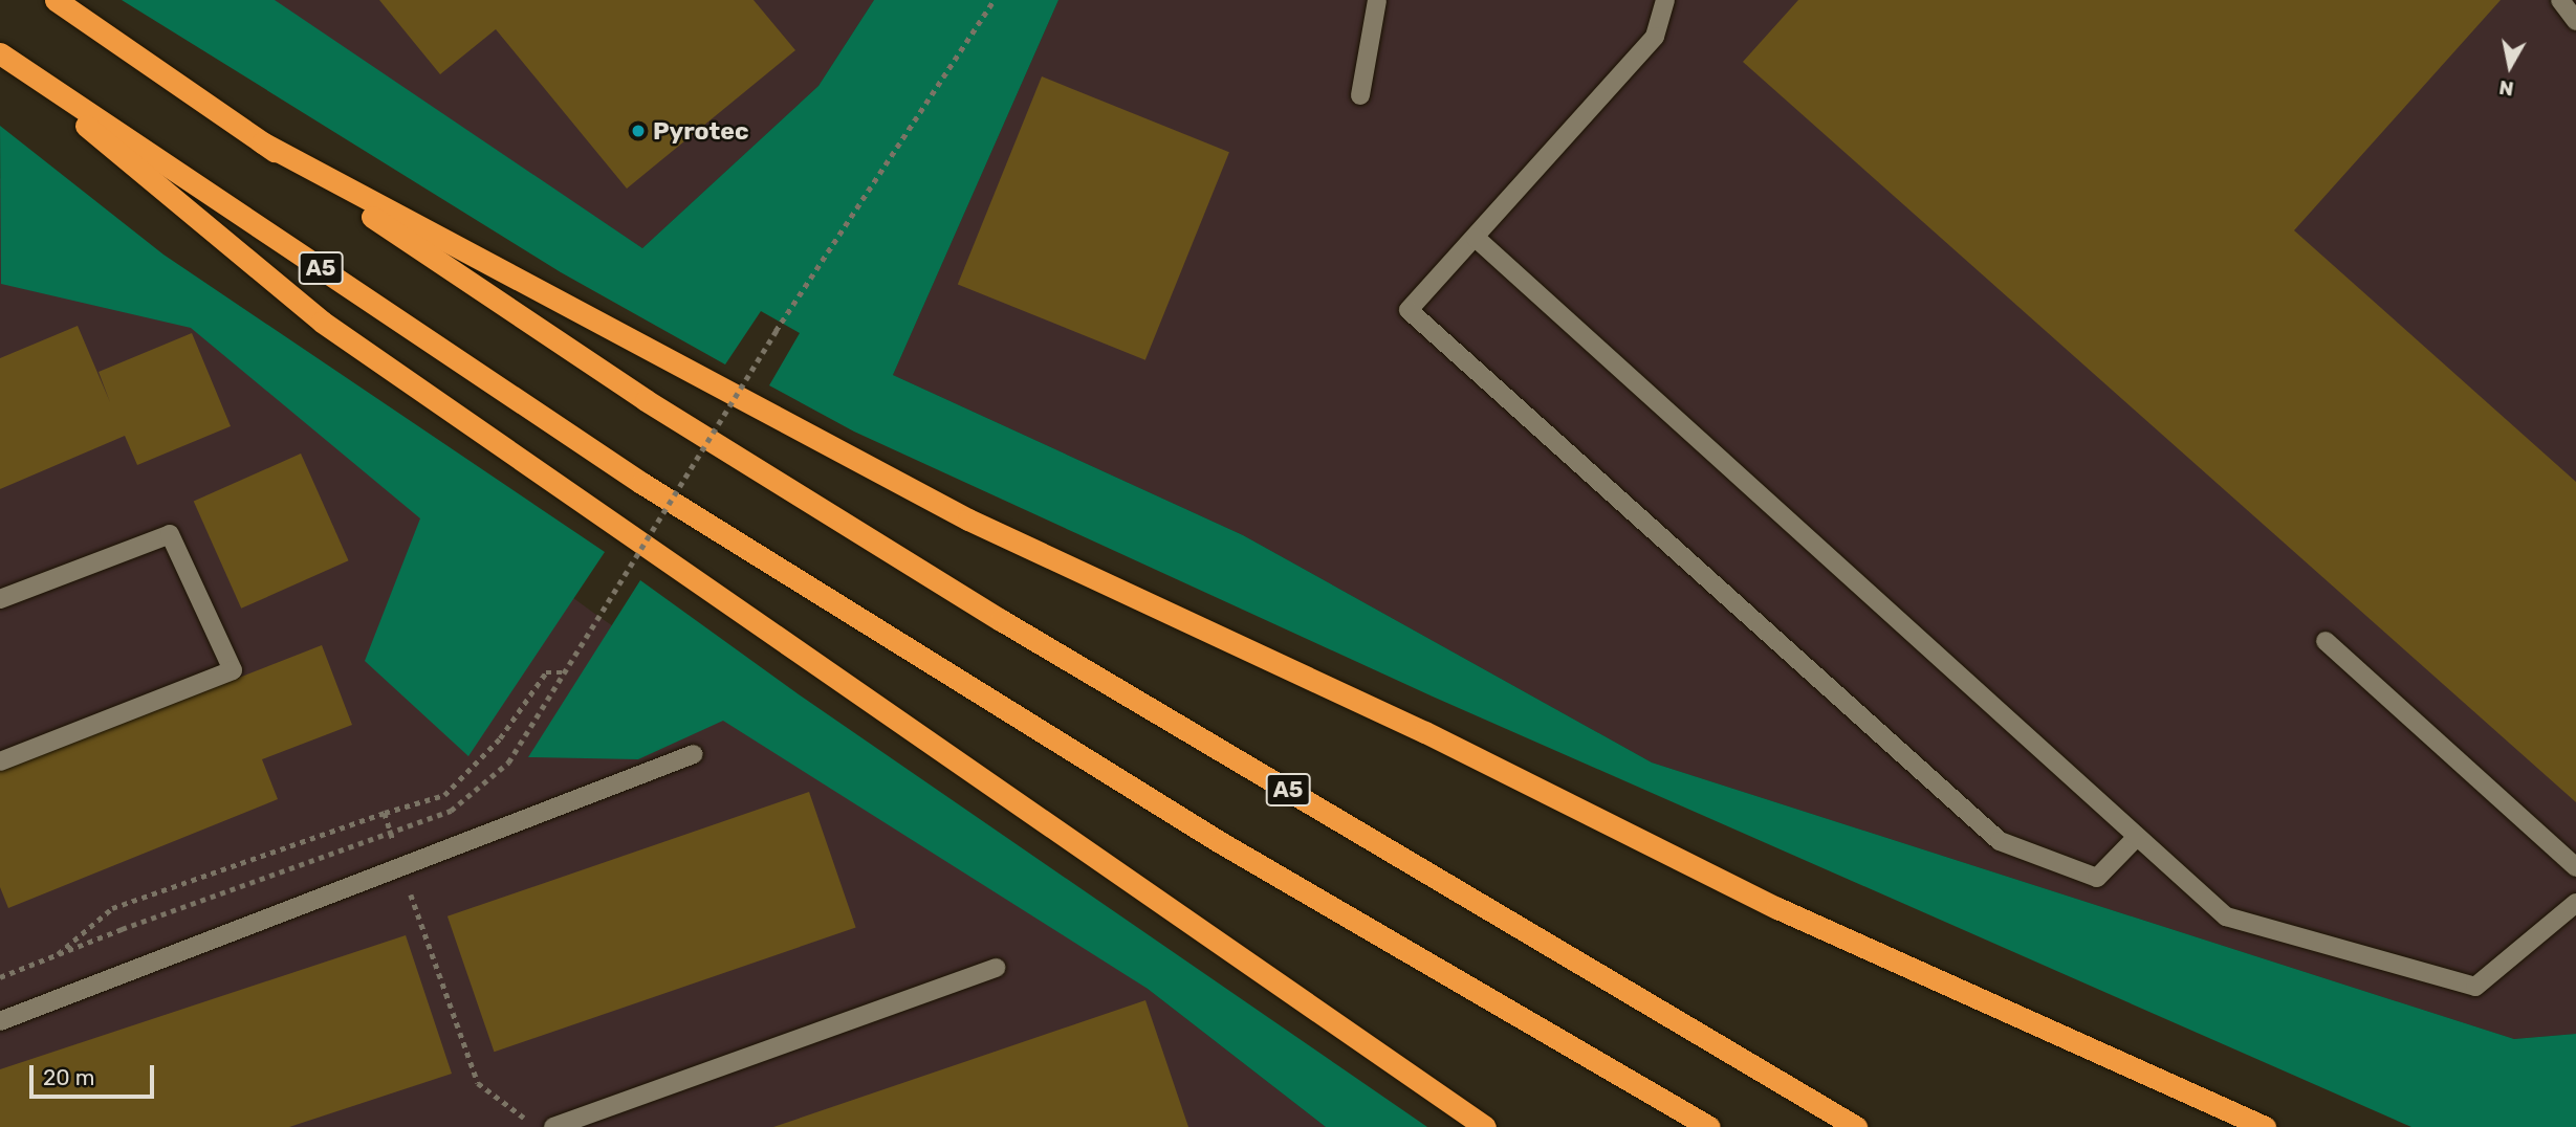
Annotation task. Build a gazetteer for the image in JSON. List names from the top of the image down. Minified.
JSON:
{"streets":{"highway":["A5"]},"places":["Pyrotec"],"scale_bar":"20 m","north":"bottom"}
